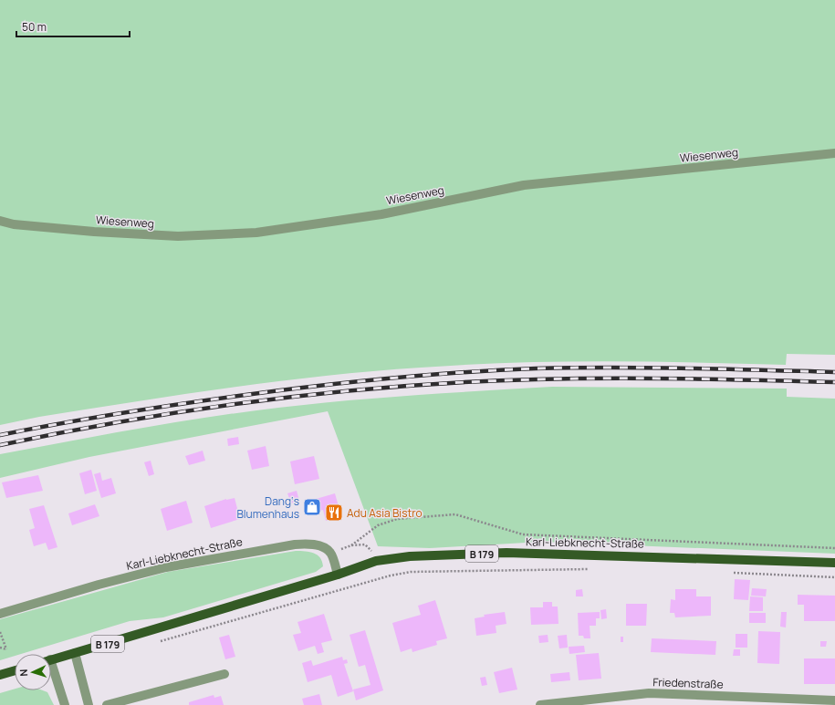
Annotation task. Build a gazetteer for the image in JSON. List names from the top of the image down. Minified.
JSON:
{"streets":{"main road":["Karl-Liebknecht-Straße","B 179"],"street":["Wiesenweg","Friedenstraße"]},"places":{"shop":["Dang‘s Blumenhaus"],"restaurant":["Adu Asia Bistro"]},"scale_bar":"50 m","north":"left"}
